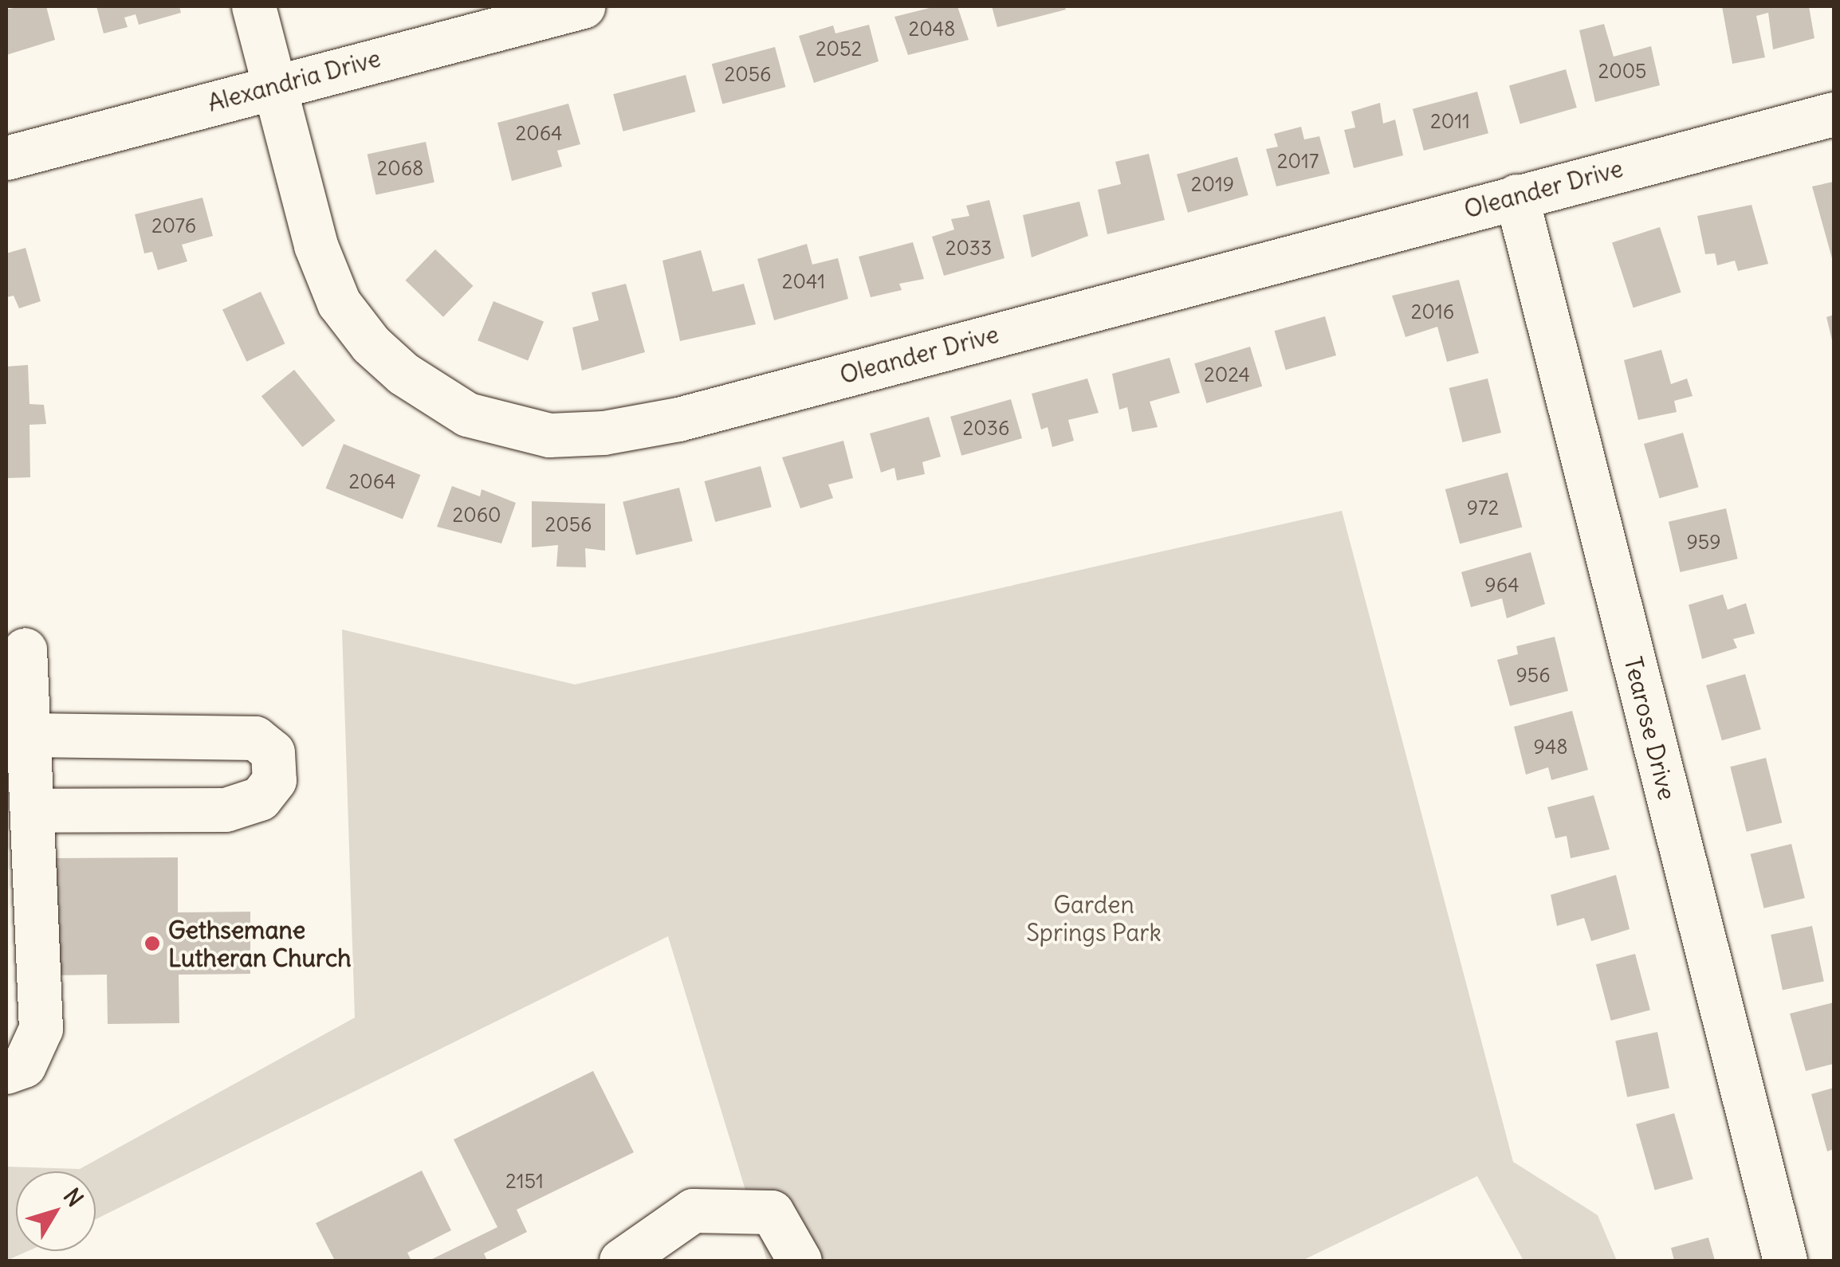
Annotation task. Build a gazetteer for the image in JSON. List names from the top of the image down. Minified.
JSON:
{"streets":{"street":["Alexandria Drive","Oleander Drive","Tearose Drive"]},"crossings":[["Alexandria Drive","Oleander Drive"],["Oleander Drive","Tearose Drive"]],"parks":["Garden Springs Park"],"places":["Gethsemane Lutheran Church"],"house_numbers":["2048","2052","2005","2056","2011","2064","2017","2068","2019","2076","2033","2041","2016","2024","2036","2064","972","2060","2056","959","964","956","948","2151"],"north":"top right"}
